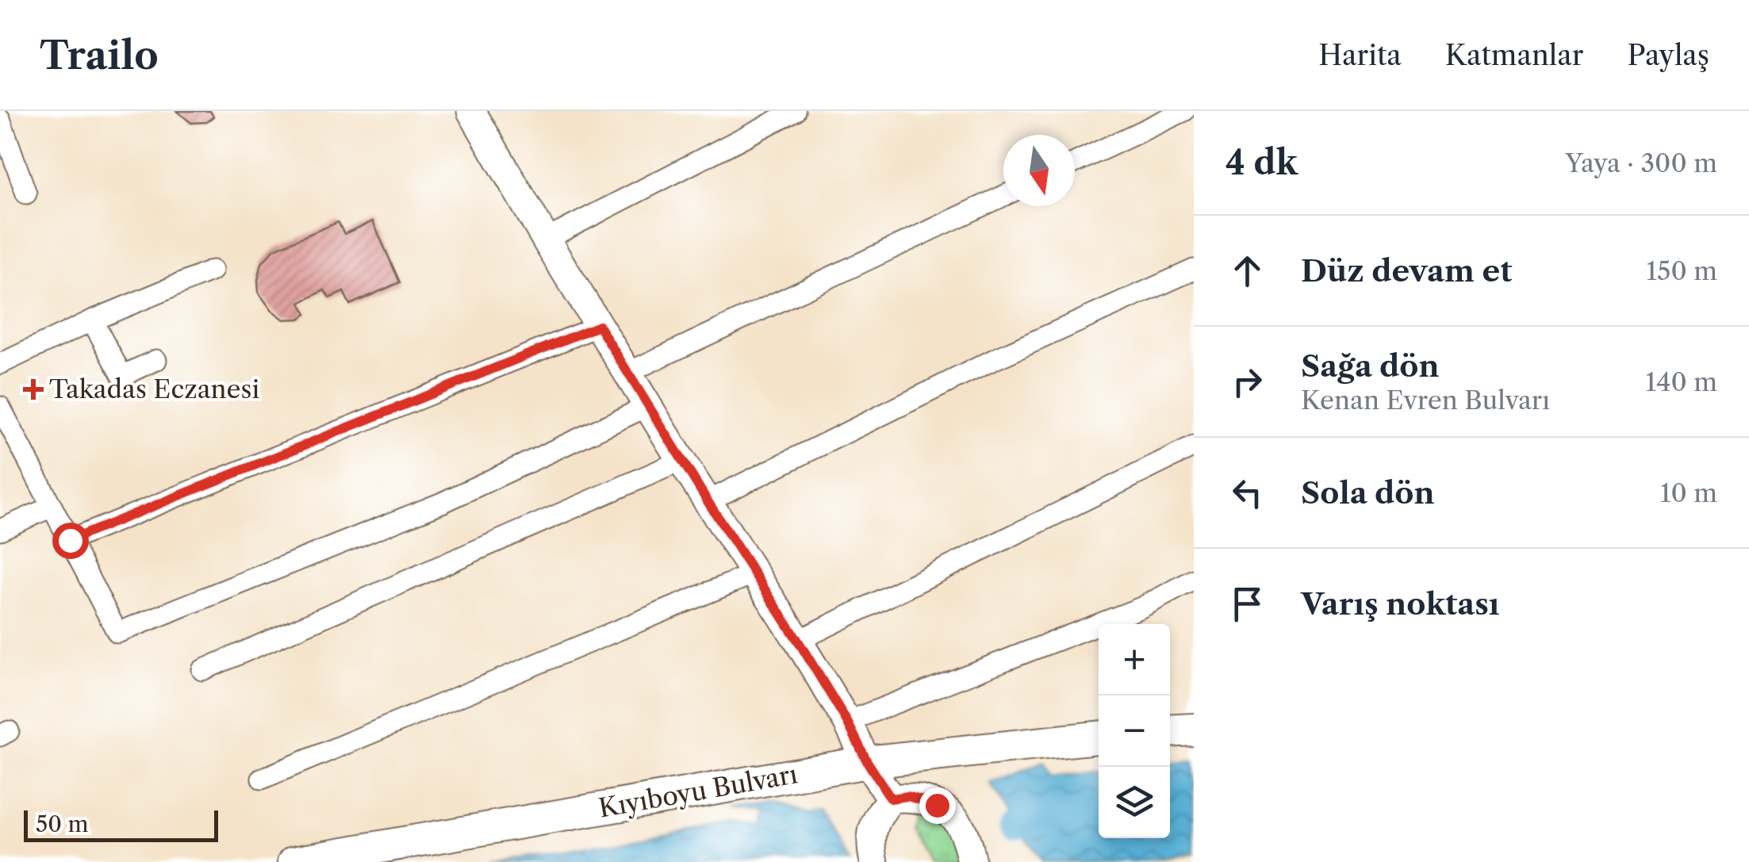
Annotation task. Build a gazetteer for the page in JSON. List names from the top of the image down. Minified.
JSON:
{"streets":{"main road":["Kıyıboyu Bulvarı"]},"places":{"health":["Takadas Eczanesi"]},"scale_bar":"50 m","north":"bottom","page":{"header":"Trailo","nav":["Harita","Katmanlar","Paylaş"],"heading":["4 dk","Yaya · 300 m"],"list":[["Düz devam et","150 m"],["Sağa dön","Kenan Evren Bulvarı","140 m"],["Sola dön","10 m"],"Varış noktası"],"map_buttons":["+","−"],"scale":"50 m"}}
